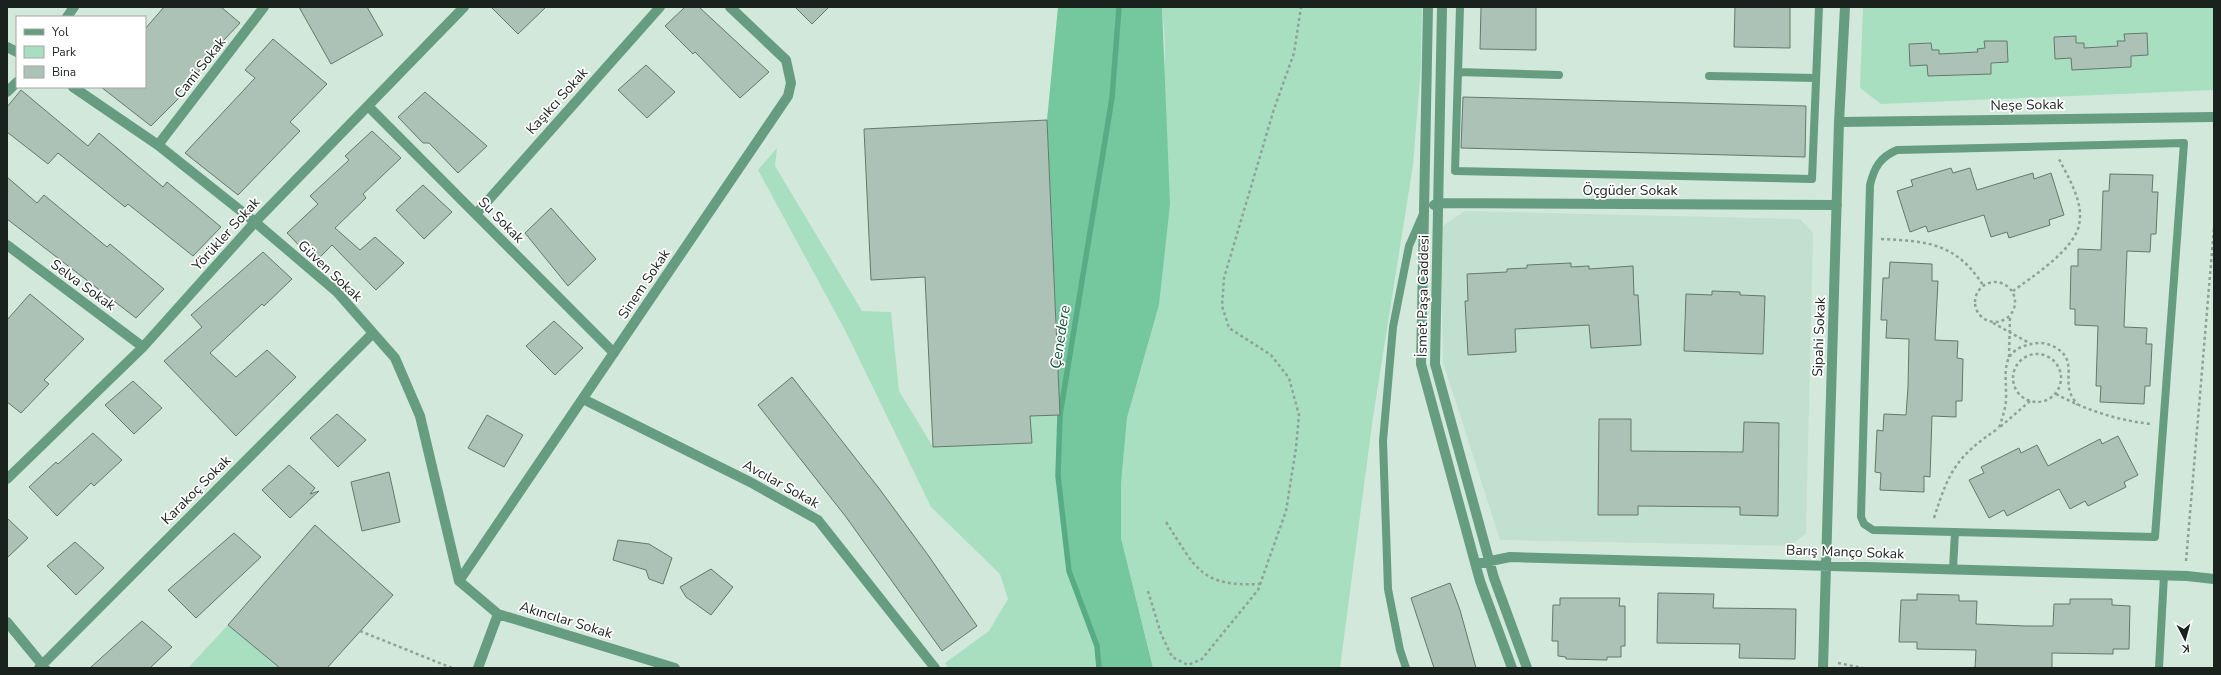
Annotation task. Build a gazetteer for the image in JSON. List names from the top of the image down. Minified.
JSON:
{"streets":{"street":["Cami Sokak","Kaşıkcı Sokak","Neşe Sokak","Öçgüder Sokak","Su Sokak","Yörükler Sokak","Güven Sokak","Sinem Sokak","Selva Sokak","İsmet Paşa Caddesi","Sipahi Sokak","Avcılar Sokak","Karakoç Sokak","Barış Manço Sokak","Akıncılar Sokak"]},"crossings":[["Cami Sokak","Güven Sokak"],["Kaşıkcı Sokak","Su Sokak"],["Neşe Sokak","Sipahi Sokak"],["Öçgüder Sokak","İsmet Paşa Caddesi"],["Öçgüder Sokak","Sipahi Sokak"],["Su Sokak","Yörükler Sokak"],["Su Sokak","Sinem Sokak"],["Yörükler Sokak","Güven Sokak"],["Yörükler Sokak","Selva Sokak"],["Güven Sokak","Sinem Sokak"],["Güven Sokak","Karakoç Sokak"],["Güven Sokak","Akıncılar Sokak"],["Sinem Sokak","Avcılar Sokak"],["Sinem Sokak","Akıncılar Sokak"],["İsmet Paşa Caddesi","Barış Manço Sokak"],["Sipahi Sokak","Barış Manço Sokak"]],"water":["Çenedere"],"legend":["Yol","Park","Bina"],"north":"bottom"}
